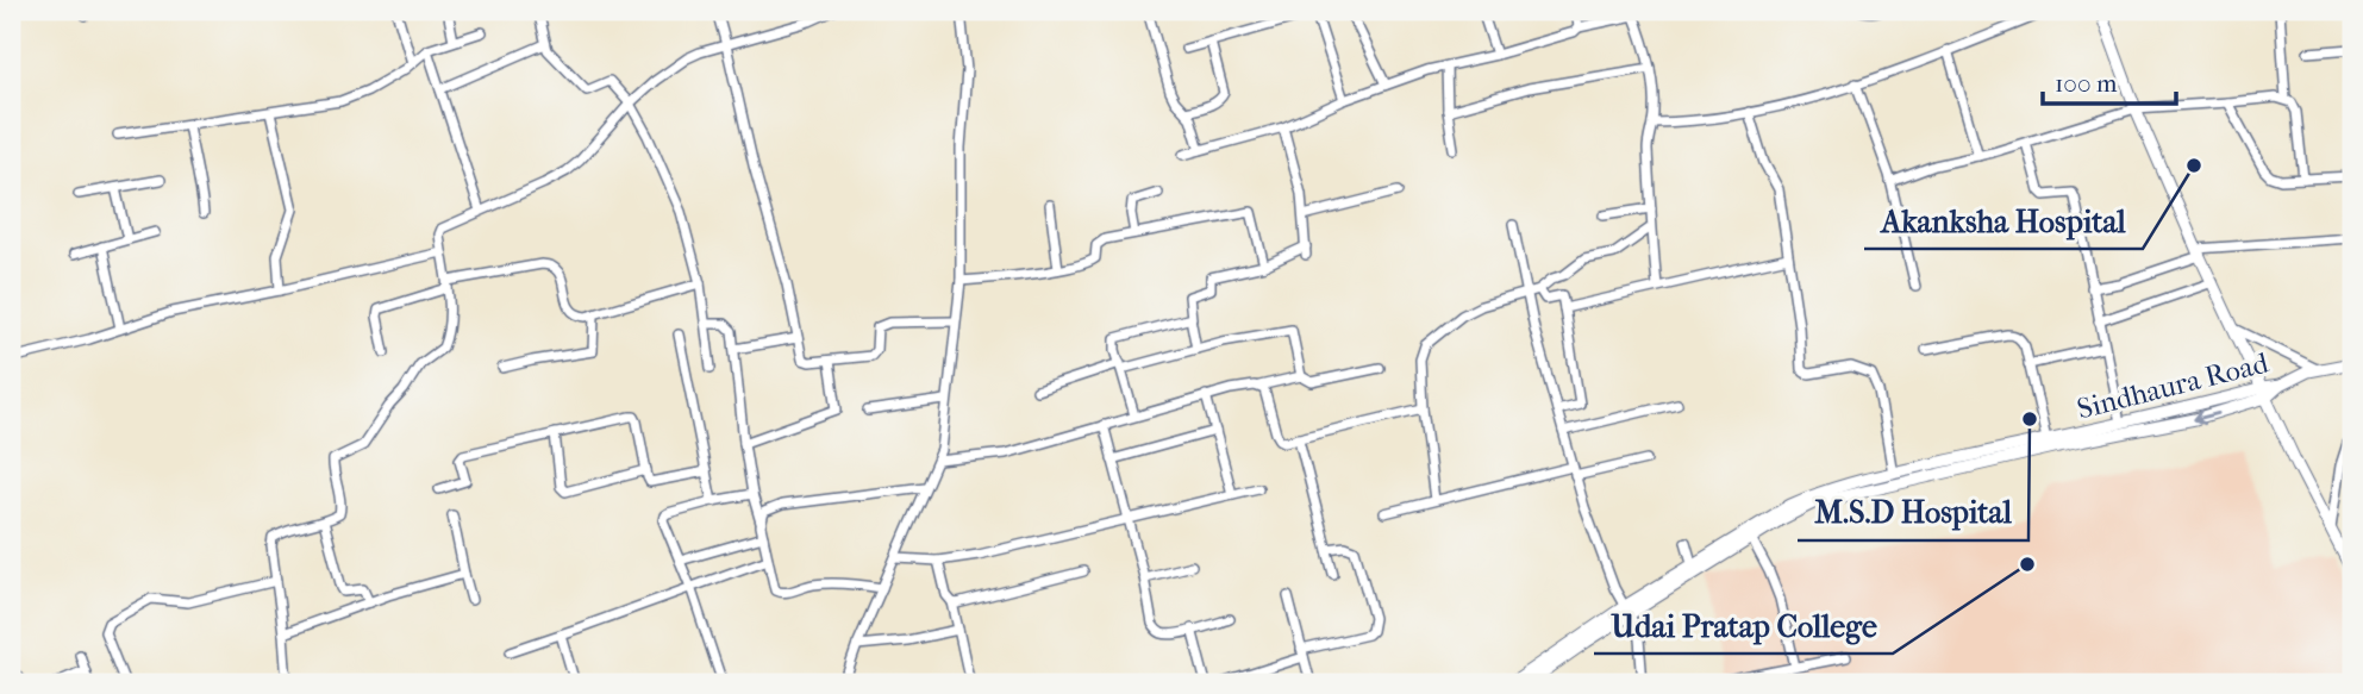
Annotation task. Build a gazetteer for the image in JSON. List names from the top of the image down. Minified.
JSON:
{"streets":{"street":["Sindhaura Road"]},"places":["Akanksha Hospital","M.S.D Hospital","Udai Pratap College"],"scale_bar":"100 m"}
